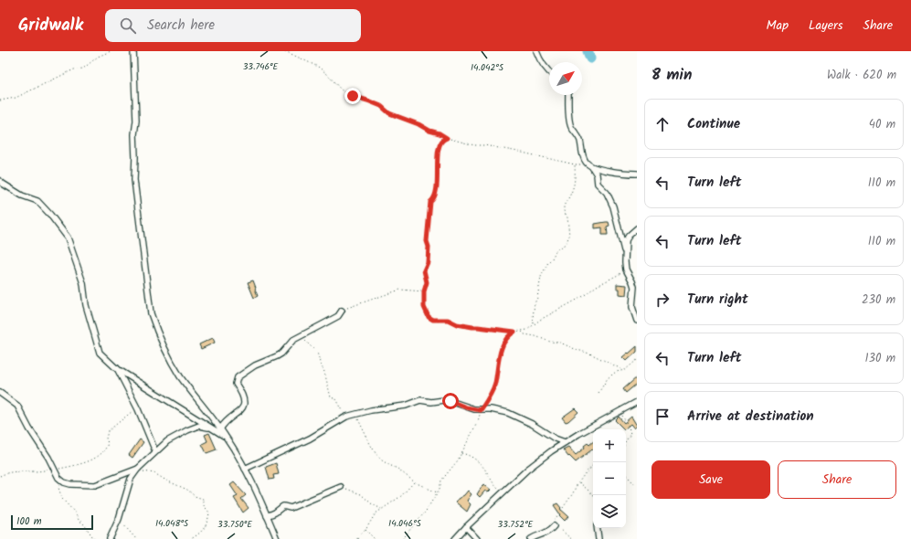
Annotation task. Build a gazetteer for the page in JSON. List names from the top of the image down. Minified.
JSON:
{"scale_bar":"100 m","north":"top right","page":{"header":"Gridwalk","search":"Search here","nav":["Map","Layers","Share"],"heading":["8 min","Walk · 620 m"],"list":[["Continue","40 m"],["Turn left","110 m"],["Turn left","110 m"],["Turn right","230 m"],["Turn left","130 m"],"Arrive at destination"],"map_buttons":["+","−"],"buttons":["Save","Share"],"scale":"100 m"},"coordinates":["33.746°E","14.042°S","14.048°S","14.046°S","33.750°E","33.752°E"]}
